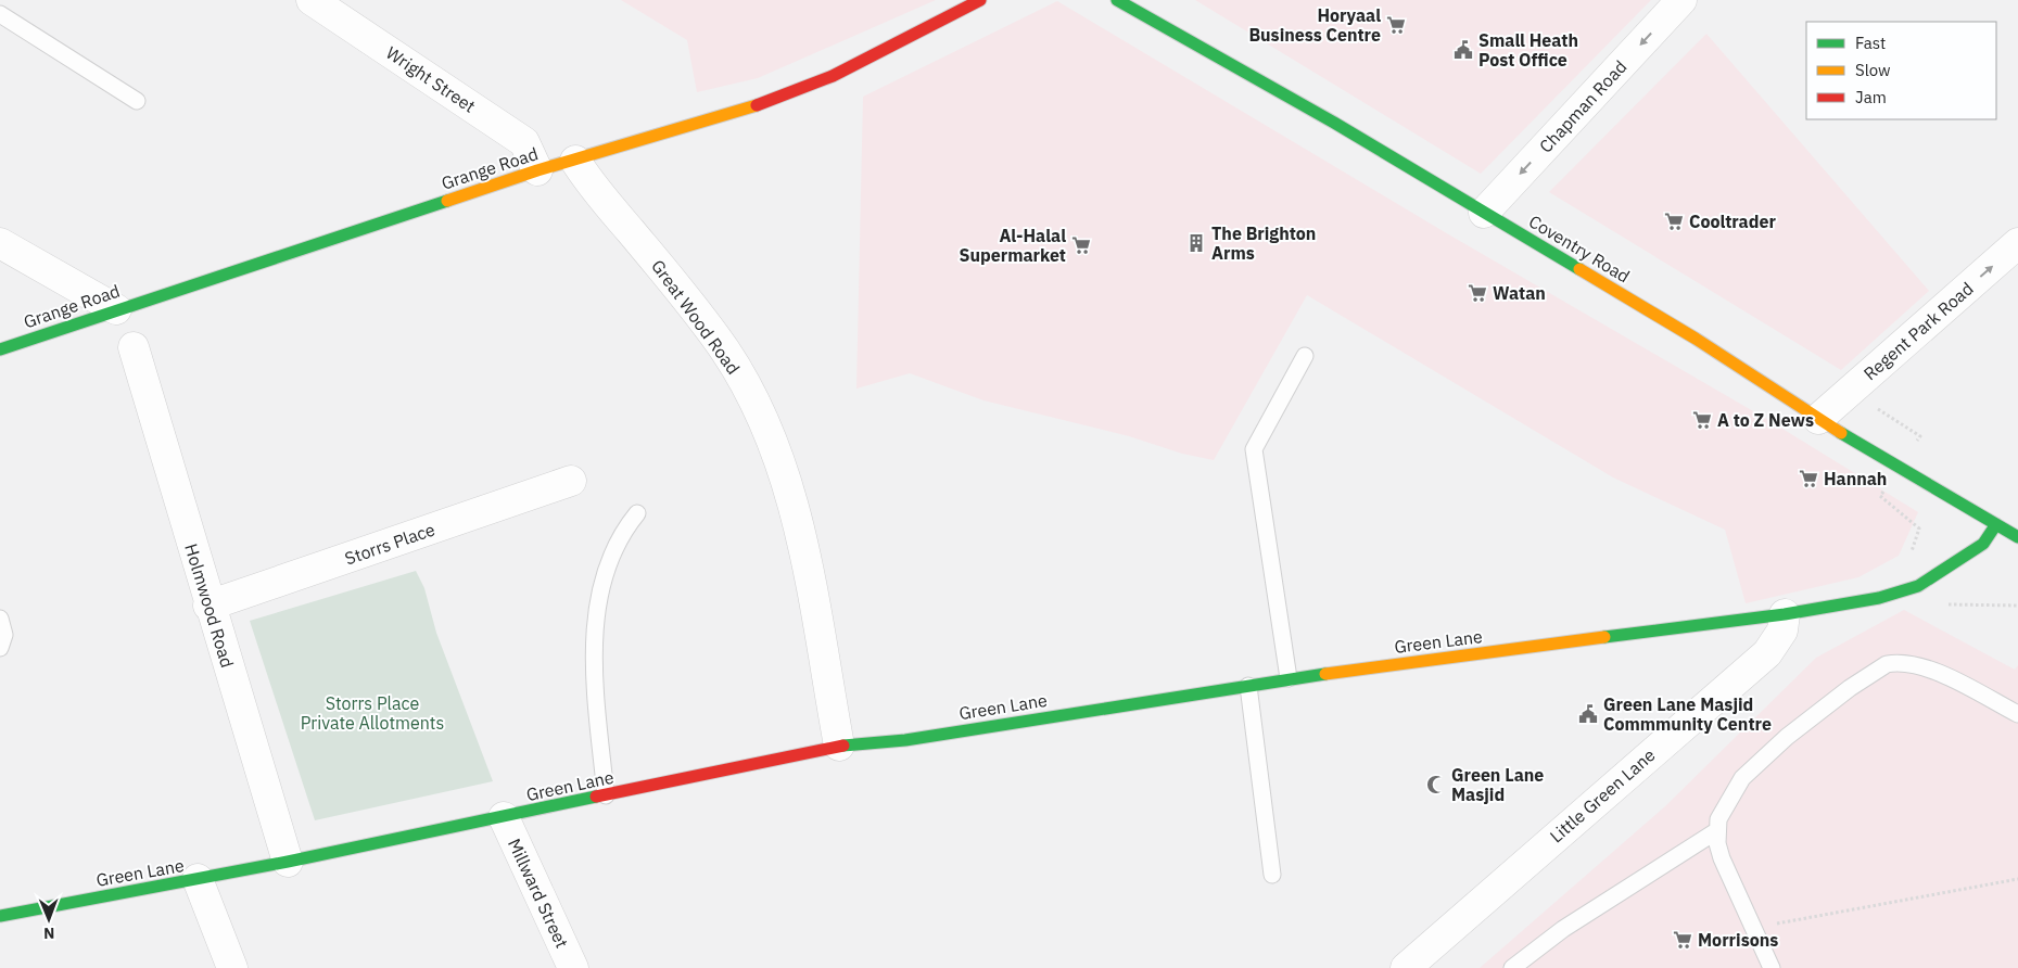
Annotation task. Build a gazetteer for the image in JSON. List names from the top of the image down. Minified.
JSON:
{"streets":{"street":["Wright Street","Chapman Road","Grange Road","Coventry Road","Great Wood Road","Regent Park Road","Storrs Place","Holmwood Road","Green Lane","Little Green Lane","Millward Street"]},"crossings":[["Wright Street","Grange Road"],["Chapman Road","Coventry Road"],["Grange Road","Great Wood Road"],["Coventry Road","Regent Park Road"],["Coventry Road","Green Lane"],["Great Wood Road","Green Lane"],["Storrs Place","Holmwood Road"],["Holmwood Road","Green Lane"],["Green Lane","Little Green Lane"],["Green Lane","Millward Street"]],"one_way":["Chapman Road","Regent Park Road"],"parks":["Storrs Place Private Allotments"],"places":{"supermarket":["Horyaal Business Centre","Cooltrader","Al-Halal Supermarket","Watan","A to Z News","Hannah","Morrisons"],"public building":["Small Heath Post Office","Green Lane Masjid Commmunity Centre"],"building":["The Brighton Arms"],"mosque":["Green Lane Masjid"]},"legend":["Fast","Slow","Jam"],"north":"bottom"}
